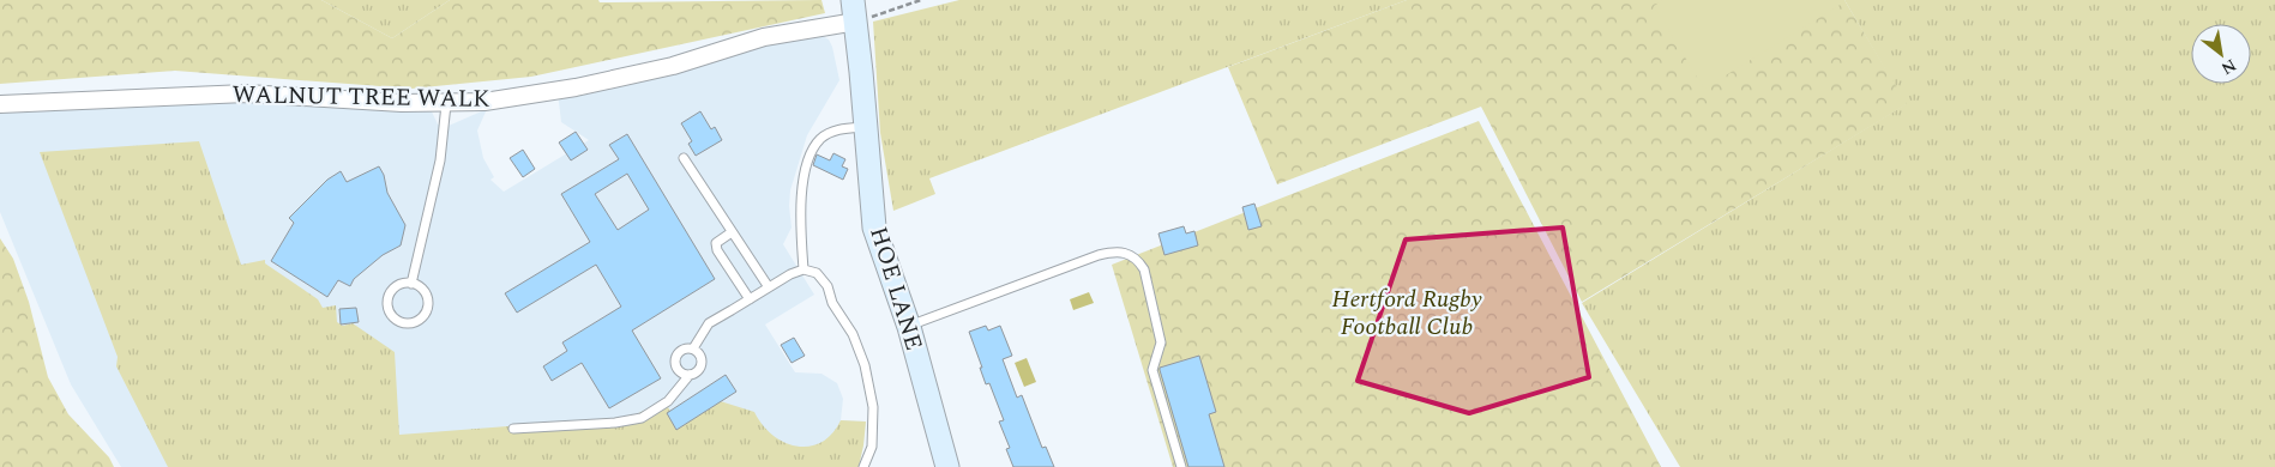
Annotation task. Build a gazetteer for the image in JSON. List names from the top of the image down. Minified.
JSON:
{"streets":{"street":["WALNUT TREE WALK","HOE LANE"]},"crossings":[["WALNUT TREE WALK","HOE LANE"]],"parks":["Hertford Rugby Football Club"],"north":"bottom right"}
